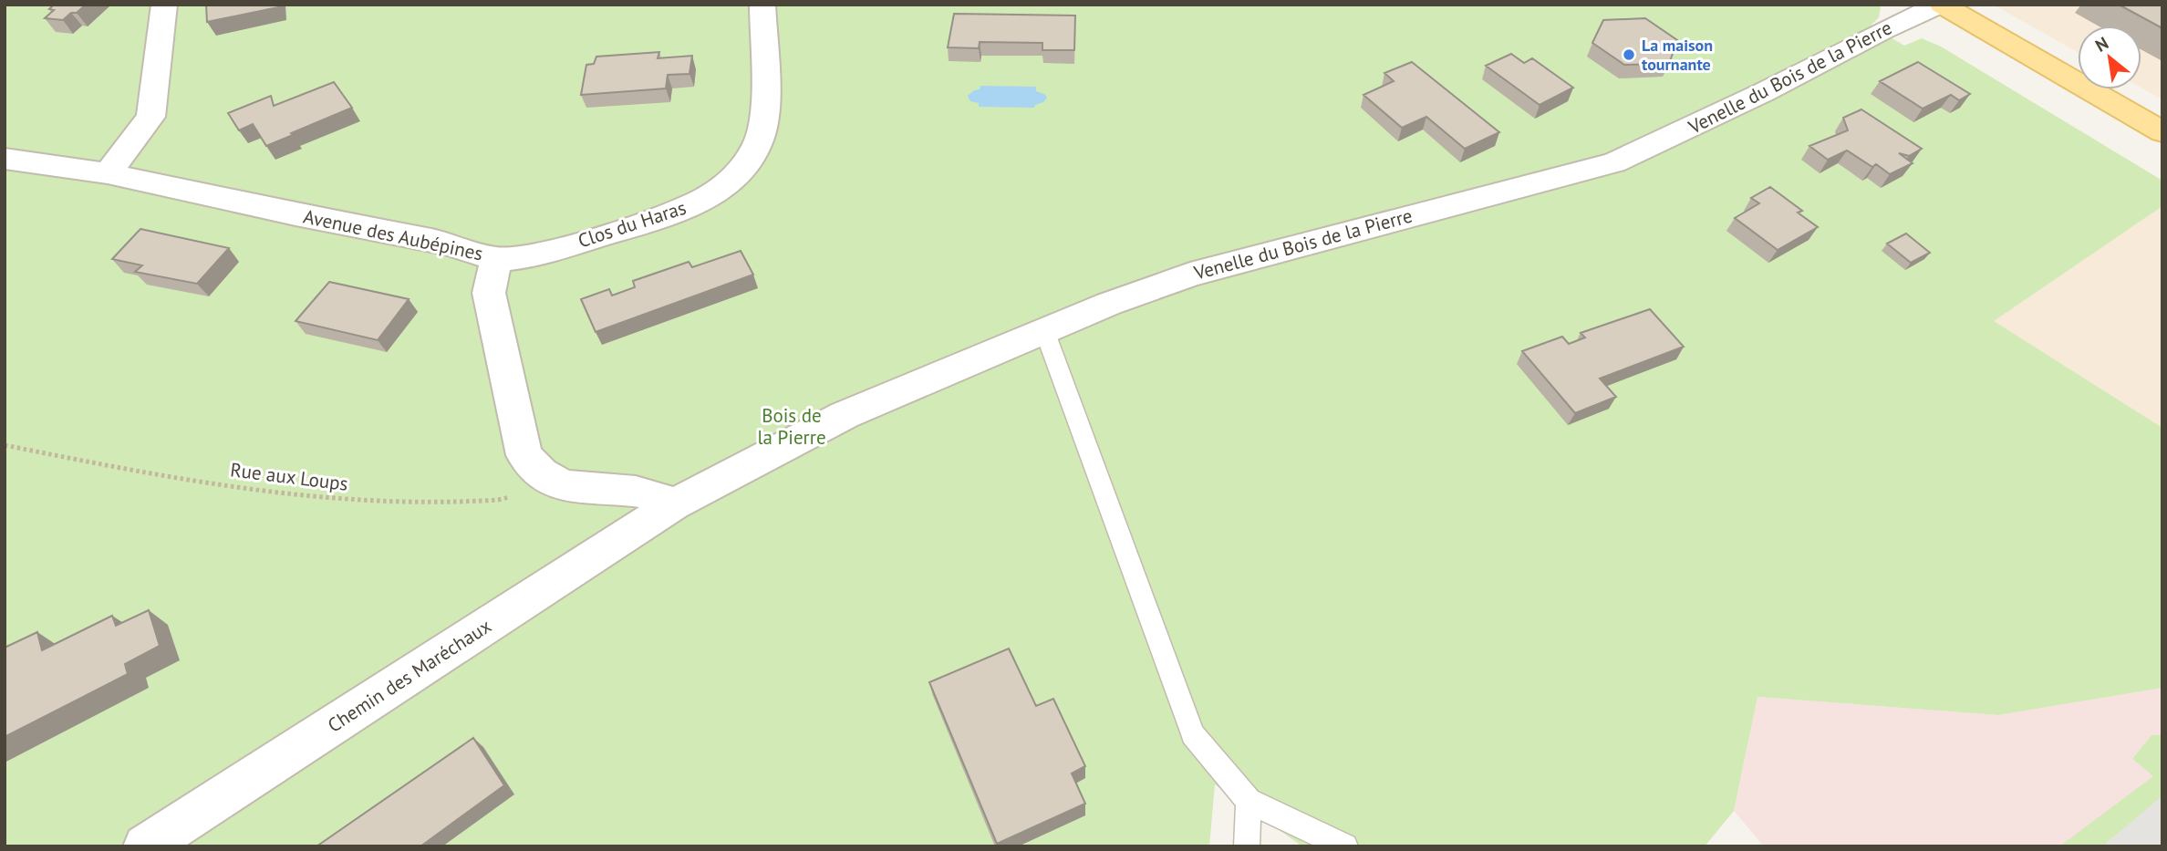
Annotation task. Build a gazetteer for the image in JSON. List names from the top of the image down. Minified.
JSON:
{"streets":{"street":["Venelle du Bois de la Pierre","Clos du Haras","Avenue des Aubépines","Chemin des Maréchaux"],"path":["Rue aux Loups"]},"crossings":[["Venelle du Bois de la Pierre","Avenue des Aubépines"],["Venelle du Bois de la Pierre","Chemin des Maréchaux"],["Clos du Haras","Avenue des Aubépines"],["Avenue des Aubépines","Rue aux Loups"],["Avenue des Aubépines","Chemin des Maréchaux"]],"parks":["Bois de la Pierre"],"places":["La maison tournante"],"north":"top left"}
